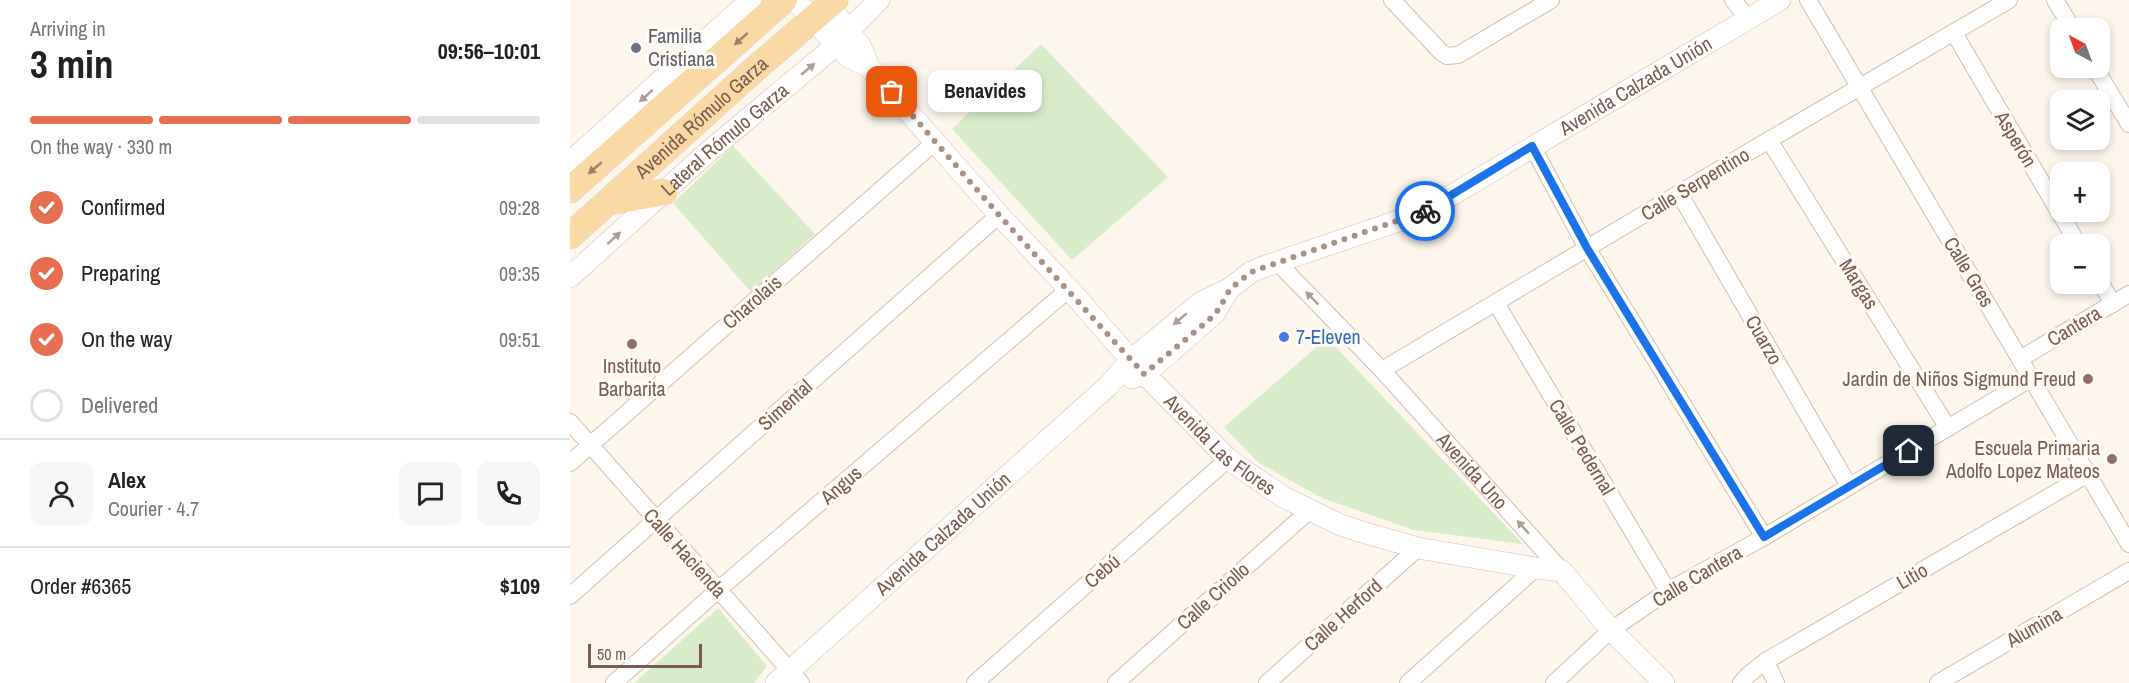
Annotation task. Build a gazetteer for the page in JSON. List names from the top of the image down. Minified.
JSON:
{"streets":{"main road":["Avenida Rómulo Garza"],"street":["Avenida Calzada Unión","Asperón","Lateral Rómulo Garza","Calle Serpentino","Calle Gres","Margas","Charolais","Cantera","Cuarzo","Simental","Avenida Las Flores","Calle Pedernal","Avenida Uno","Angus","Calle Hacienda","Cebú","Calle Cantera","Litio","Calle Criollo","Calle Herford","Alumina"]},"crossings":[["Avenida Calzada Unión","Avenida Las Flores"],["Avenida Calzada Unión","Avenida Uno"],["Avenida Calzada Unión","Calle Hacienda"],["Avenida Rómulo Garza","Avenida Las Flores"],["Asperón","Calle Serpentino"],["Lateral Rómulo Garza","Avenida Las Flores"],["Calle Serpentino","Calle Gres"],["Calle Serpentino","Margas"],["Calle Serpentino","Cuarzo"],["Calle Serpentino","Calle Pedernal"],["Calle Serpentino","Avenida Uno"],["Calle Gres","Cantera"],["Calle Gres","Calle Cantera"],["Calle Gres","Litio"],["Margas","Calle Cantera"],["Charolais","Avenida Las Flores"],["Charolais","Calle Hacienda"],["Cuarzo","Calle Cantera"],["Simental","Avenida Las Flores"],["Simental","Calle Hacienda"],["Avenida Las Flores","Avenida Uno"],["Avenida Las Flores","Angus"],["Avenida Las Flores","Cebú"],["Avenida Las Flores","Calle Criollo"],["Avenida Las Flores","Calle Herford"],["Calle Pedernal","Calle Cantera"],["Avenida Uno","Calle Cantera"],["Angus","Calle Hacienda"]],"one_way":["Avenida Uno"],"places":["Familia Cristiana","Benavides","7-Eleven","Instituto Barbarita","Jardin de Niños Sigmund Freud","Escuela Primaria Adolfo Lopez Mateos"],"scale_bar":"50 m","north":"top left","page":{"heading":["3 min","Arriving in","09:56–10:01"],"panel":["Alex","Courier · 4.7","Order #6365","$109"],"map_buttons":["+","−"],"bubble":"Benavides","bar":"On the way · 330 m","list":[["Confirmed","09:28"],["Preparing","09:35"],["On the way","09:51"],"Delivered"],"scale":"50 m"}}
